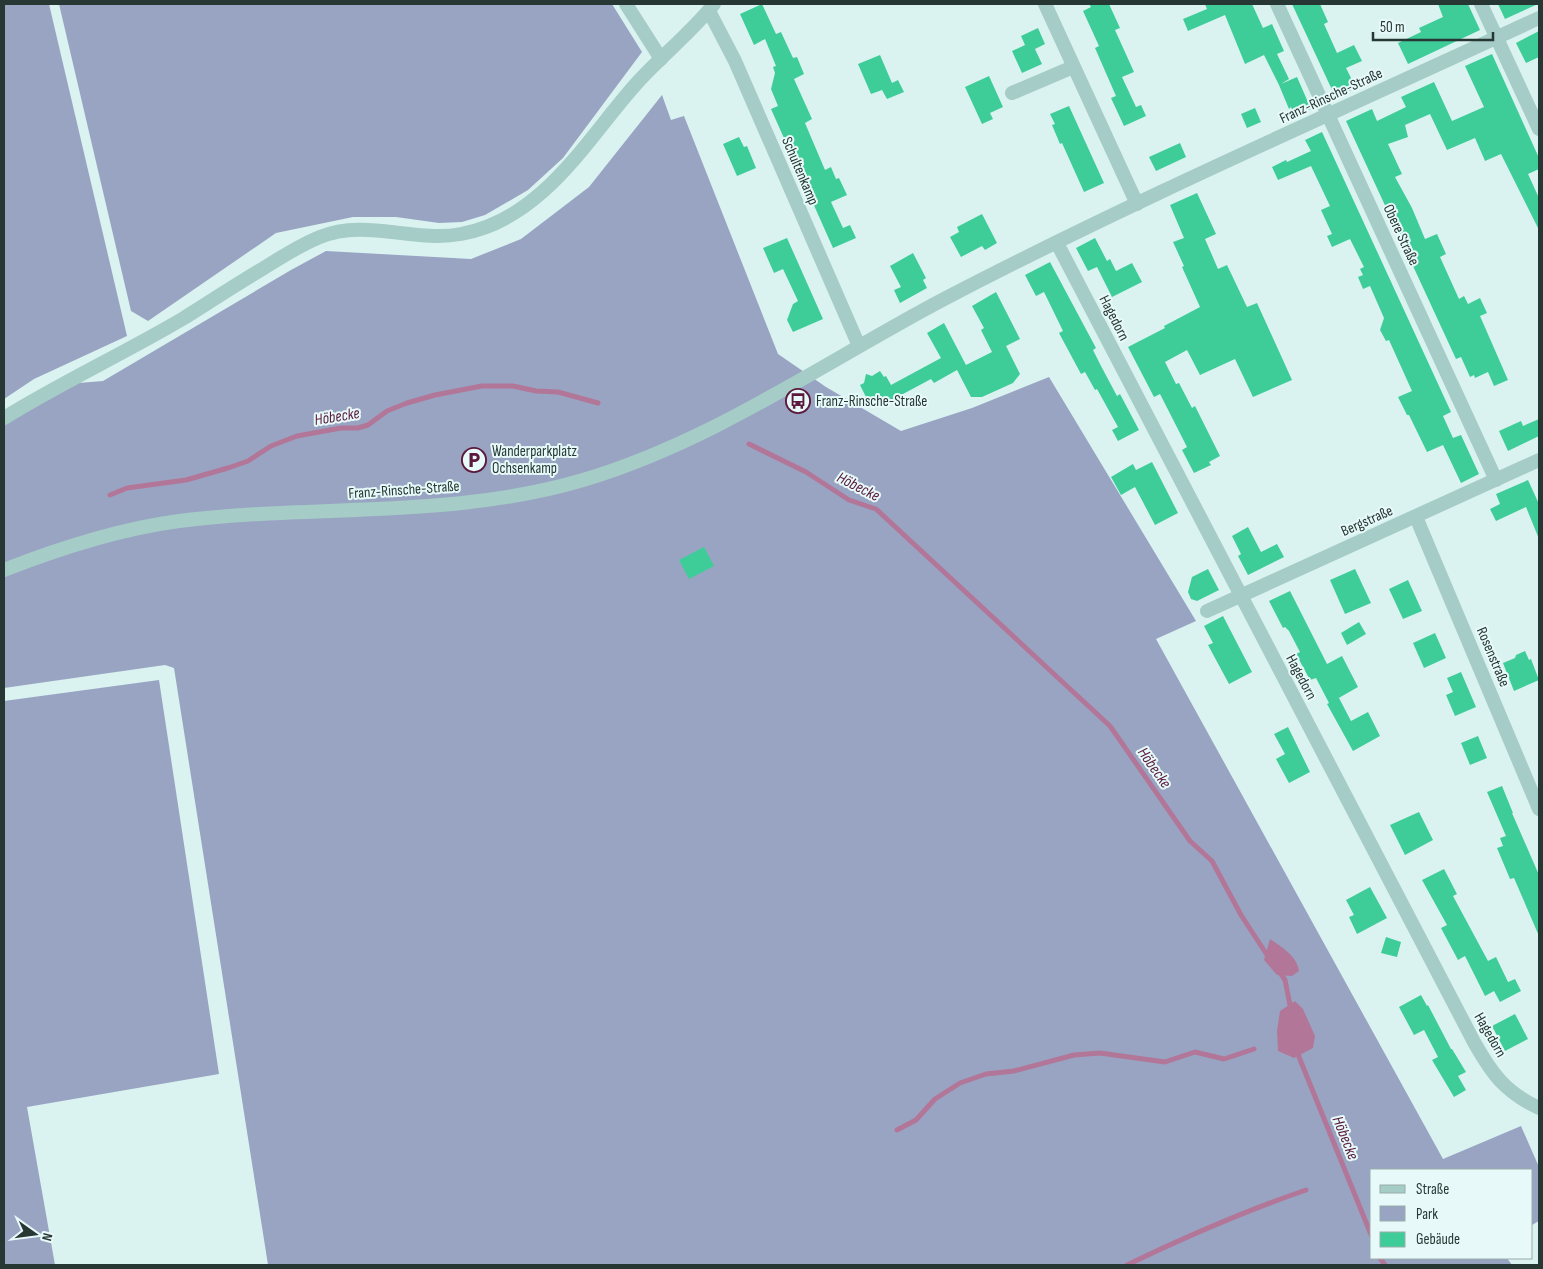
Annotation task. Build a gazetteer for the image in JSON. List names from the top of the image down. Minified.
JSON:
{"streets":{"street":["Franz-Rinsche-Straße","Schultenkamp","Obere Straße","Hagedorn","Bergstraße","Rosenstraße"]},"crossings":[["Franz-Rinsche-Straße","Schultenkamp"],["Franz-Rinsche-Straße","Obere Straße"],["Franz-Rinsche-Straße","Hagedorn"],["Obere Straße","Bergstraße"],["Hagedorn","Bergstraße"],["Bergstraße","Rosenstraße"]],"water":["Höbecke"],"places":{"bus stop":["Franz-Rinsche-Straße"],"parking":["Wanderparkplatz Ochsenkamp"]},"legend":["Straße","Park","Gebäude"],"scale_bar":"50 m","north":"right"}
